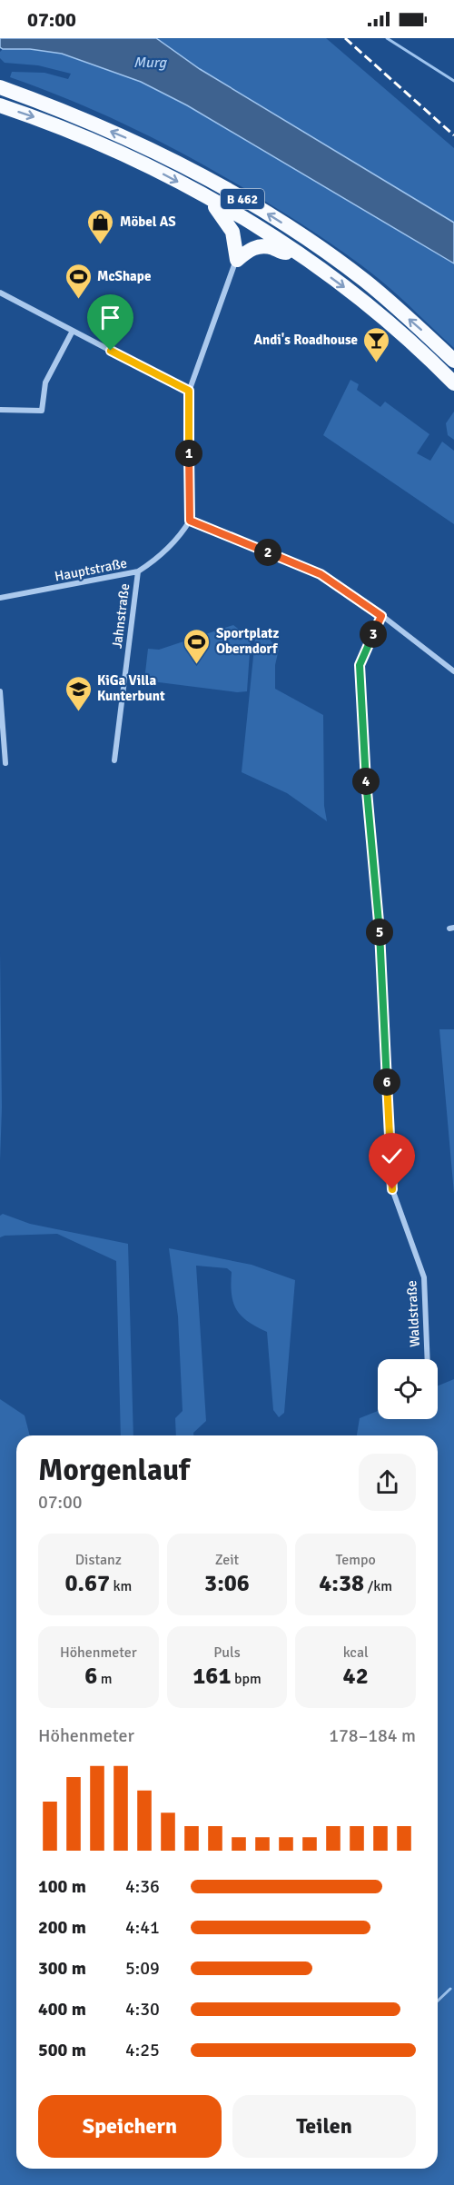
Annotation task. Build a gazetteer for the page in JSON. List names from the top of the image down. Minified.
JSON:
{"streets":{"highway":["B 462"],"street":["Hauptstraße","Jahnstraße","Waldstraße"]},"crossings":[["Hauptstraße","Jahnstraße"]],"water":["Murg"],"places":{"shop":["Möbel AS"],"sports":["McShape","Sportplatz Oberndorf"],"bar":["Andi's Roadhouse"],"school or university":["KiGa Villa Kunterbunt"]},"page":{"status":"07:00","pins":["1","2","3","4","5","6"],"heading":["Morgenlauf","07:00"],"stats":[["Distanz","0.67 km"],["Zeit","3:06"],["Tempo","4:38 /km"],["Höhenmeter","6 m"],["Puls","161 bpm"],["kcal","42"]],"chart":["Höhenmeter","178–184 m"],"list":[{"name":"100 m","note":"4:36"},{"name":"200 m","note":"4:41"},{"name":"300 m","note":"5:09"},{"name":"400 m","note":"4:30"},{"name":"500 m","note":"4:25"}],"buttons":["Speichern","Teilen"]}}
